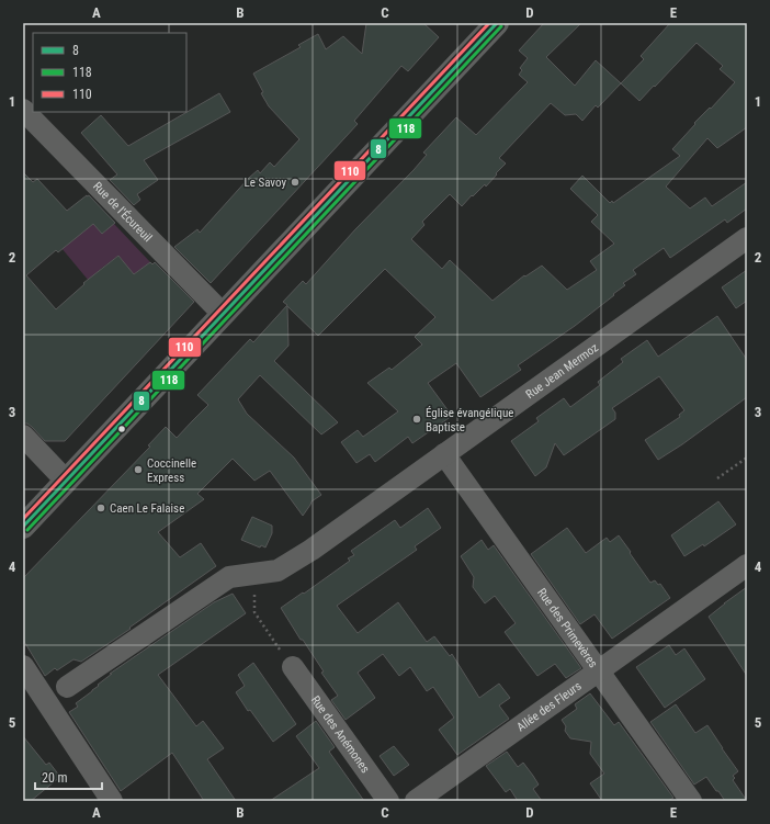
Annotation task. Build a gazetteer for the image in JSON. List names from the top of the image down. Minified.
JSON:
{"streets":{"street":["Rue de l'Écureuil","Rue Jean Mermoz","Rue des Primevères","Allée des Fleurs","Rue des Anémones"]},"crossings":[["Rue Jean Mermoz","Rue des Primevères"],["Rue des Primevères","Allée des Fleurs"]],"places":["Le Savoy","Église évangélique Baptiste","Coccinelle Express","Caen Le Falaise"],"lines":["transit line 8","transit line 110","transit line 118"],"legend":["8","118","110"],"scale_bar":"20 m","grid":{"columns":["A","B","C","D","E"],"rows":["1","2","3","4","5"]}}
